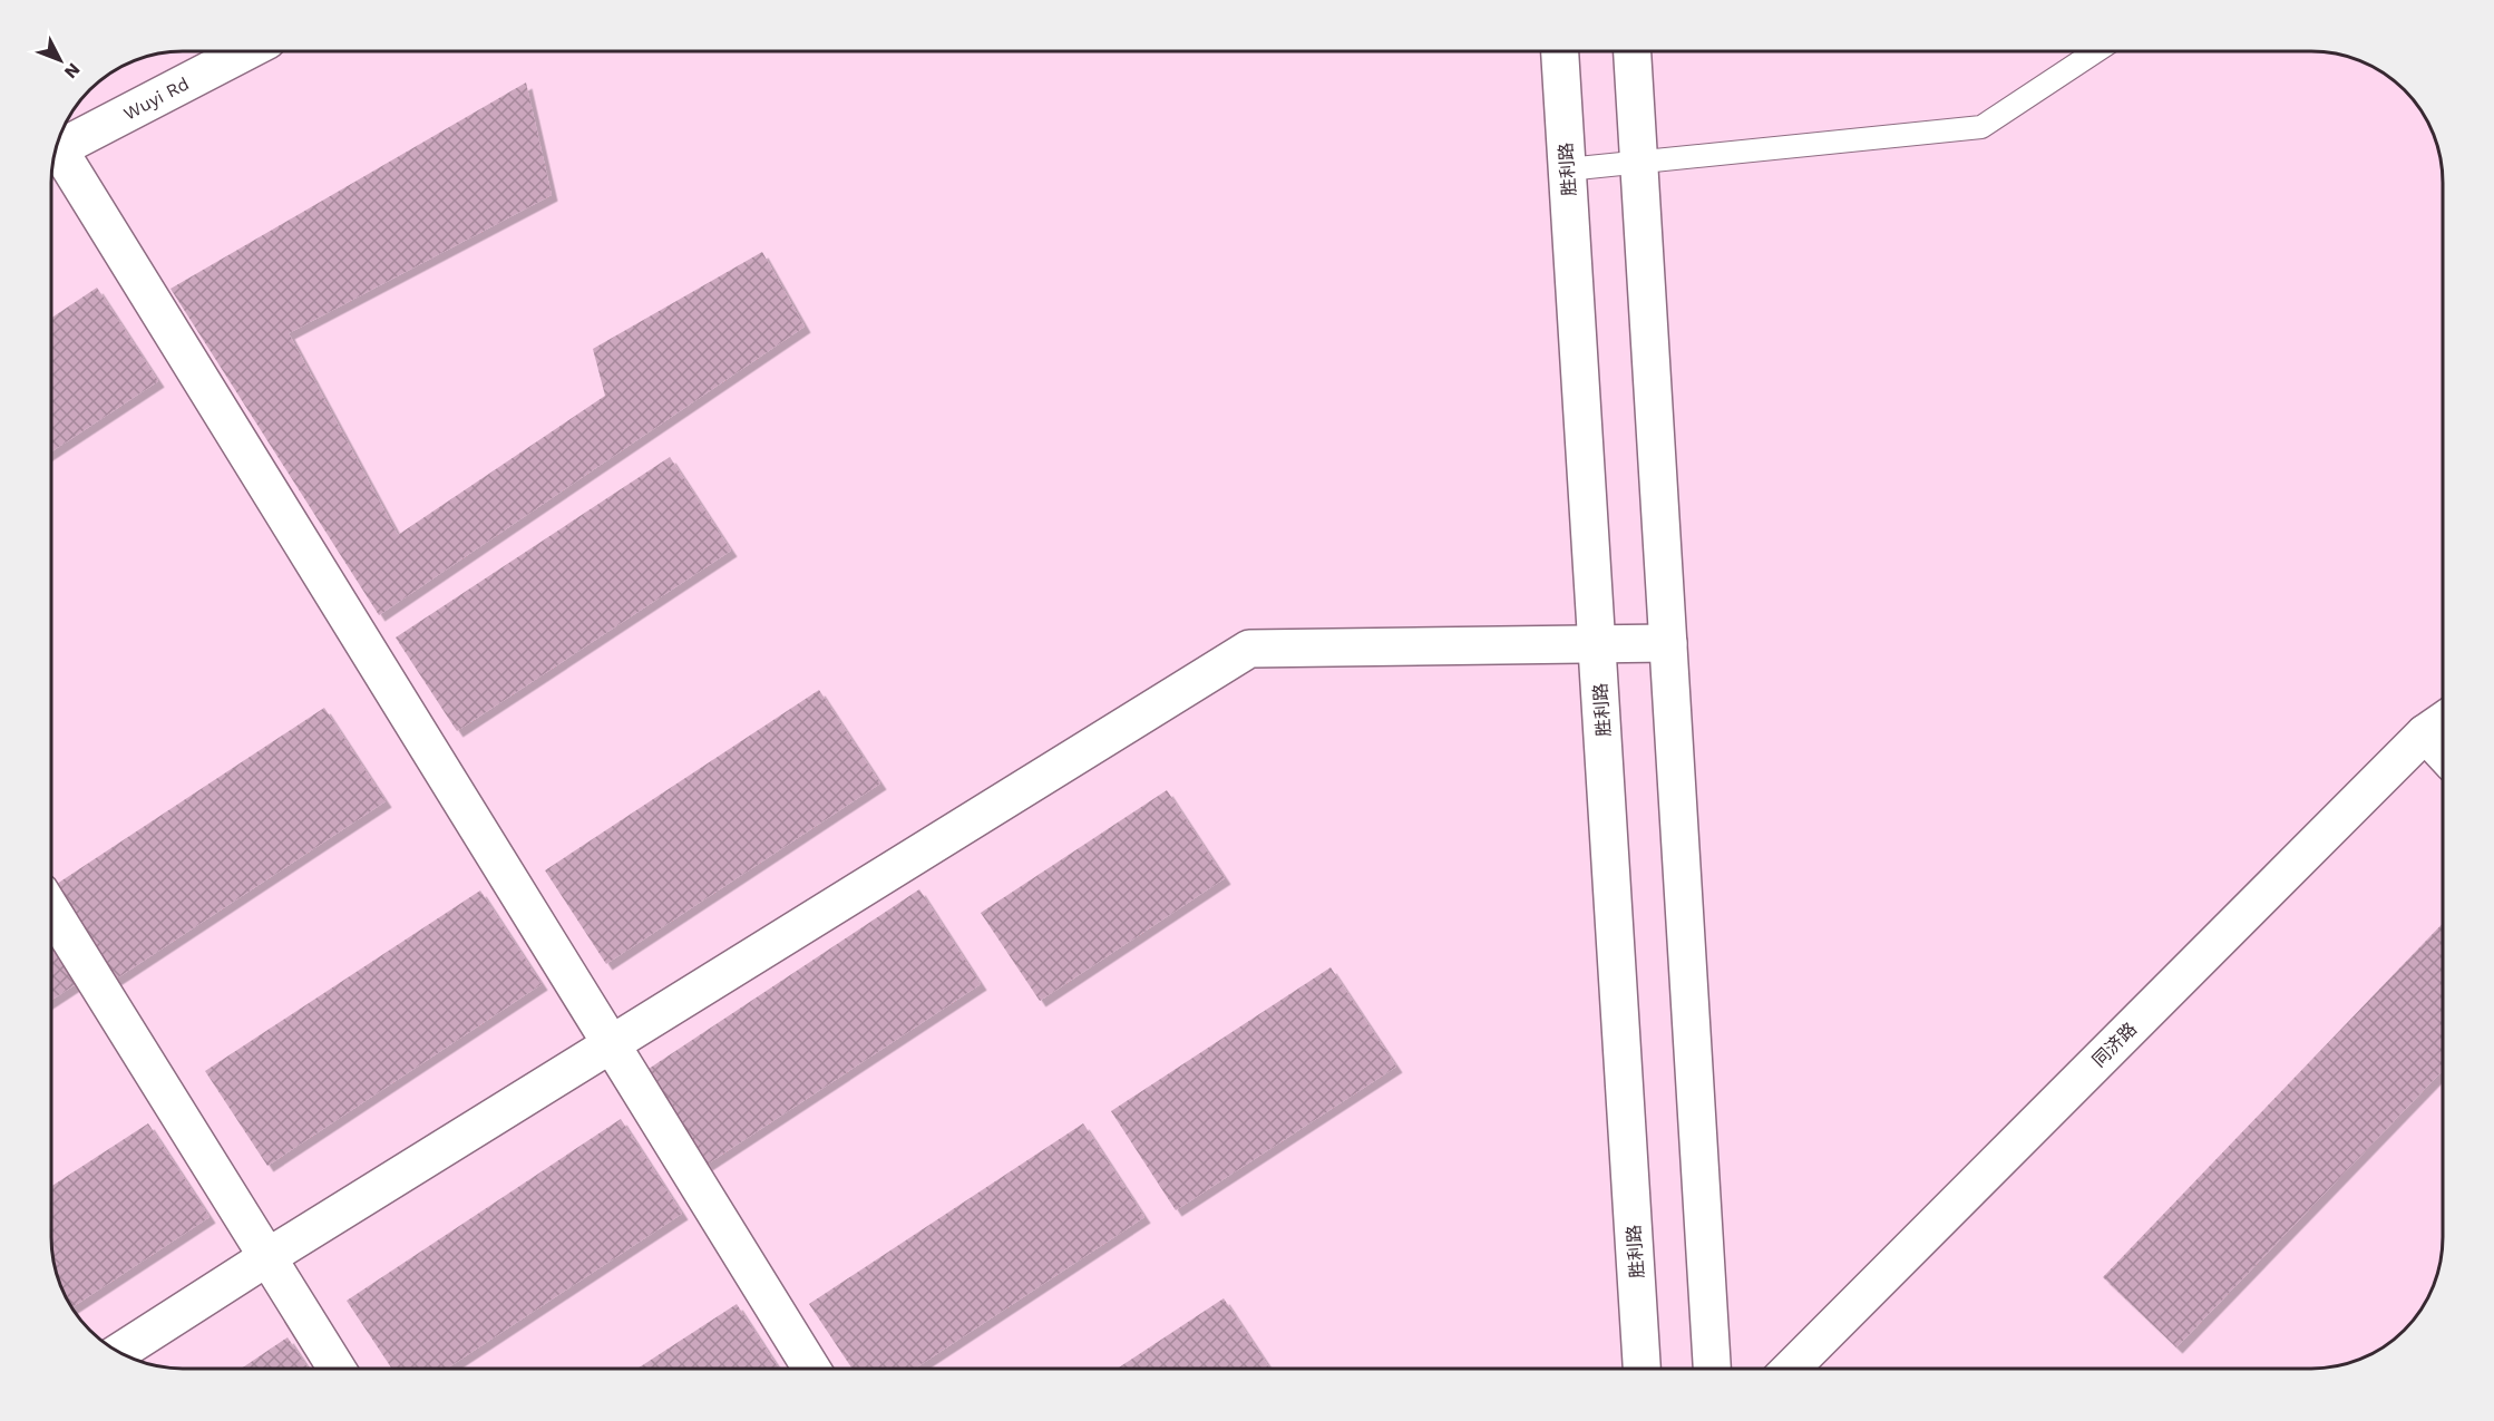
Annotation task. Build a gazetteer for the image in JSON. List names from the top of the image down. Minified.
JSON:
{"streets":{"street":["Wuyi Rd","胜利路","同济路"]},"north":"bottom right"}
